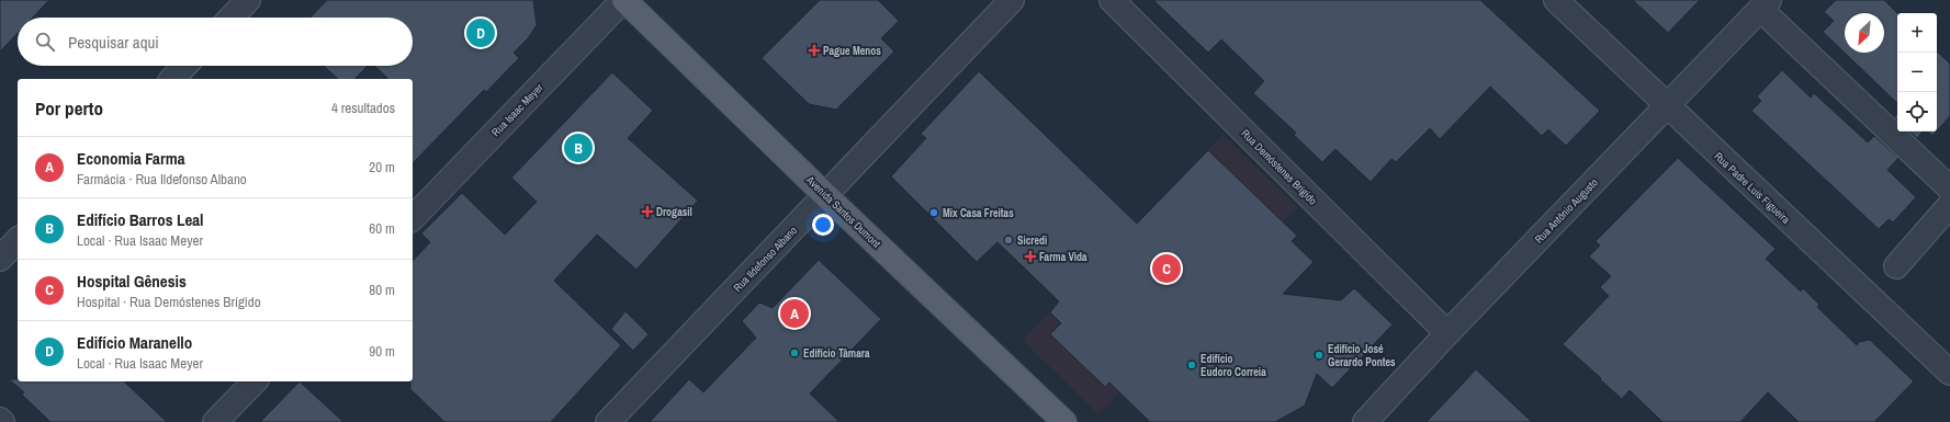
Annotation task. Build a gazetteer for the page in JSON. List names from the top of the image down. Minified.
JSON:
{"streets":{"main road":["Avenida Santos Dumont"],"street":["Rua Isaac Meyer","Rua Demóstenes Brígido","Rua Padre Luís Figueira","Rua Antônio Augusto","Rua Ildefonso Albano"]},"crossings":[["Rua Isaac Meyer","Avenida Santos Dumont"],["Rua Demóstenes Brígido","Rua Antônio Augusto"],["Rua Padre Luís Figueira","Rua Antônio Augusto"],["Avenida Santos Dumont","Rua Ildefonso Albano"]],"places":{"health":["Pague Menos","Drogasil","Farma Vida"],"other":["Mix Casa Freitas","Sicredi","Edifício Tâmara","Edifício José Gerardo Pontes","Edifício Eudoro Correia"]},"north":"bottom left","page":{"map_buttons":["+","−"],"pins":["D","B","C","A"],"search":"Pesquisar aqui","heading":["Por perto","4 resultados"],"list":[{"mark":"A","name":"Economia Farma","note":"Farmácia · Rua Ildefonso Albano","value":"20 m"},{"mark":"B","name":"Edifício Barros Leal","note":"Local · Rua Isaac Meyer","value":"60 m"},{"mark":"C","name":"Hospital Gênesis","note":"Hospital · Rua Demóstenes Brígido","value":"80 m"},{"mark":"D","name":"Edifício Maranello","note":"Local · Rua Isaac Meyer","value":"90 m"}]}}
